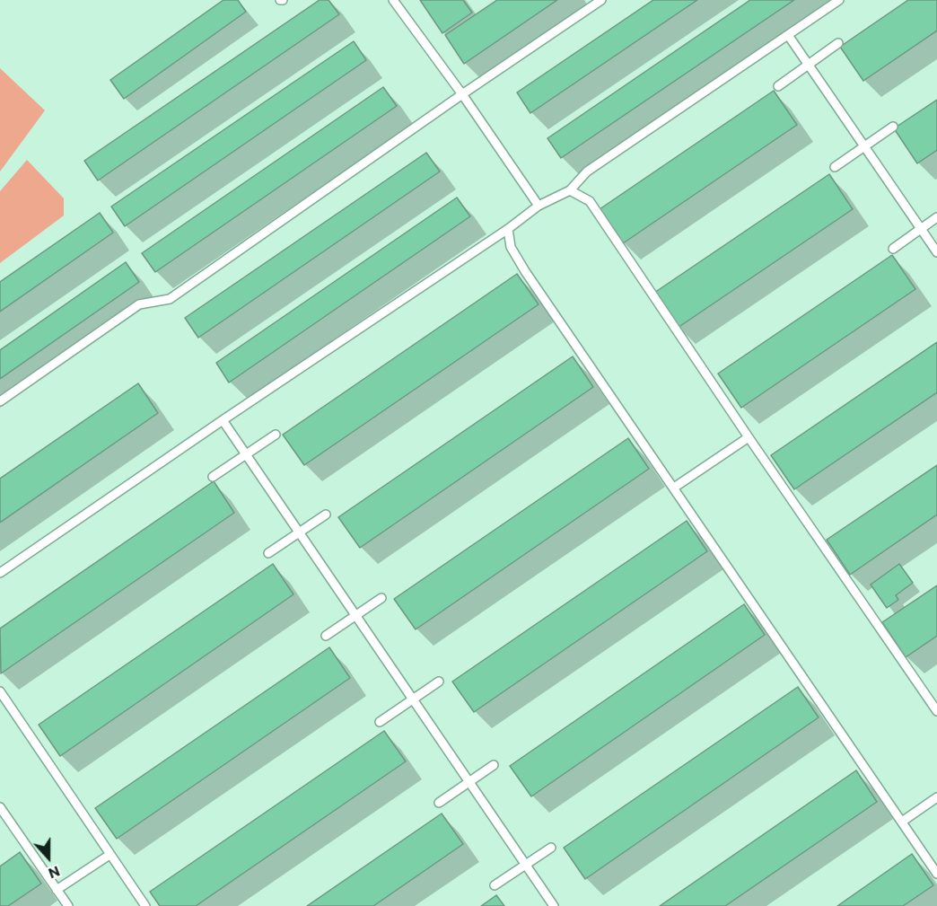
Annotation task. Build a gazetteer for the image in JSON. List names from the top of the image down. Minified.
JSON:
{"north":"bottom"}
